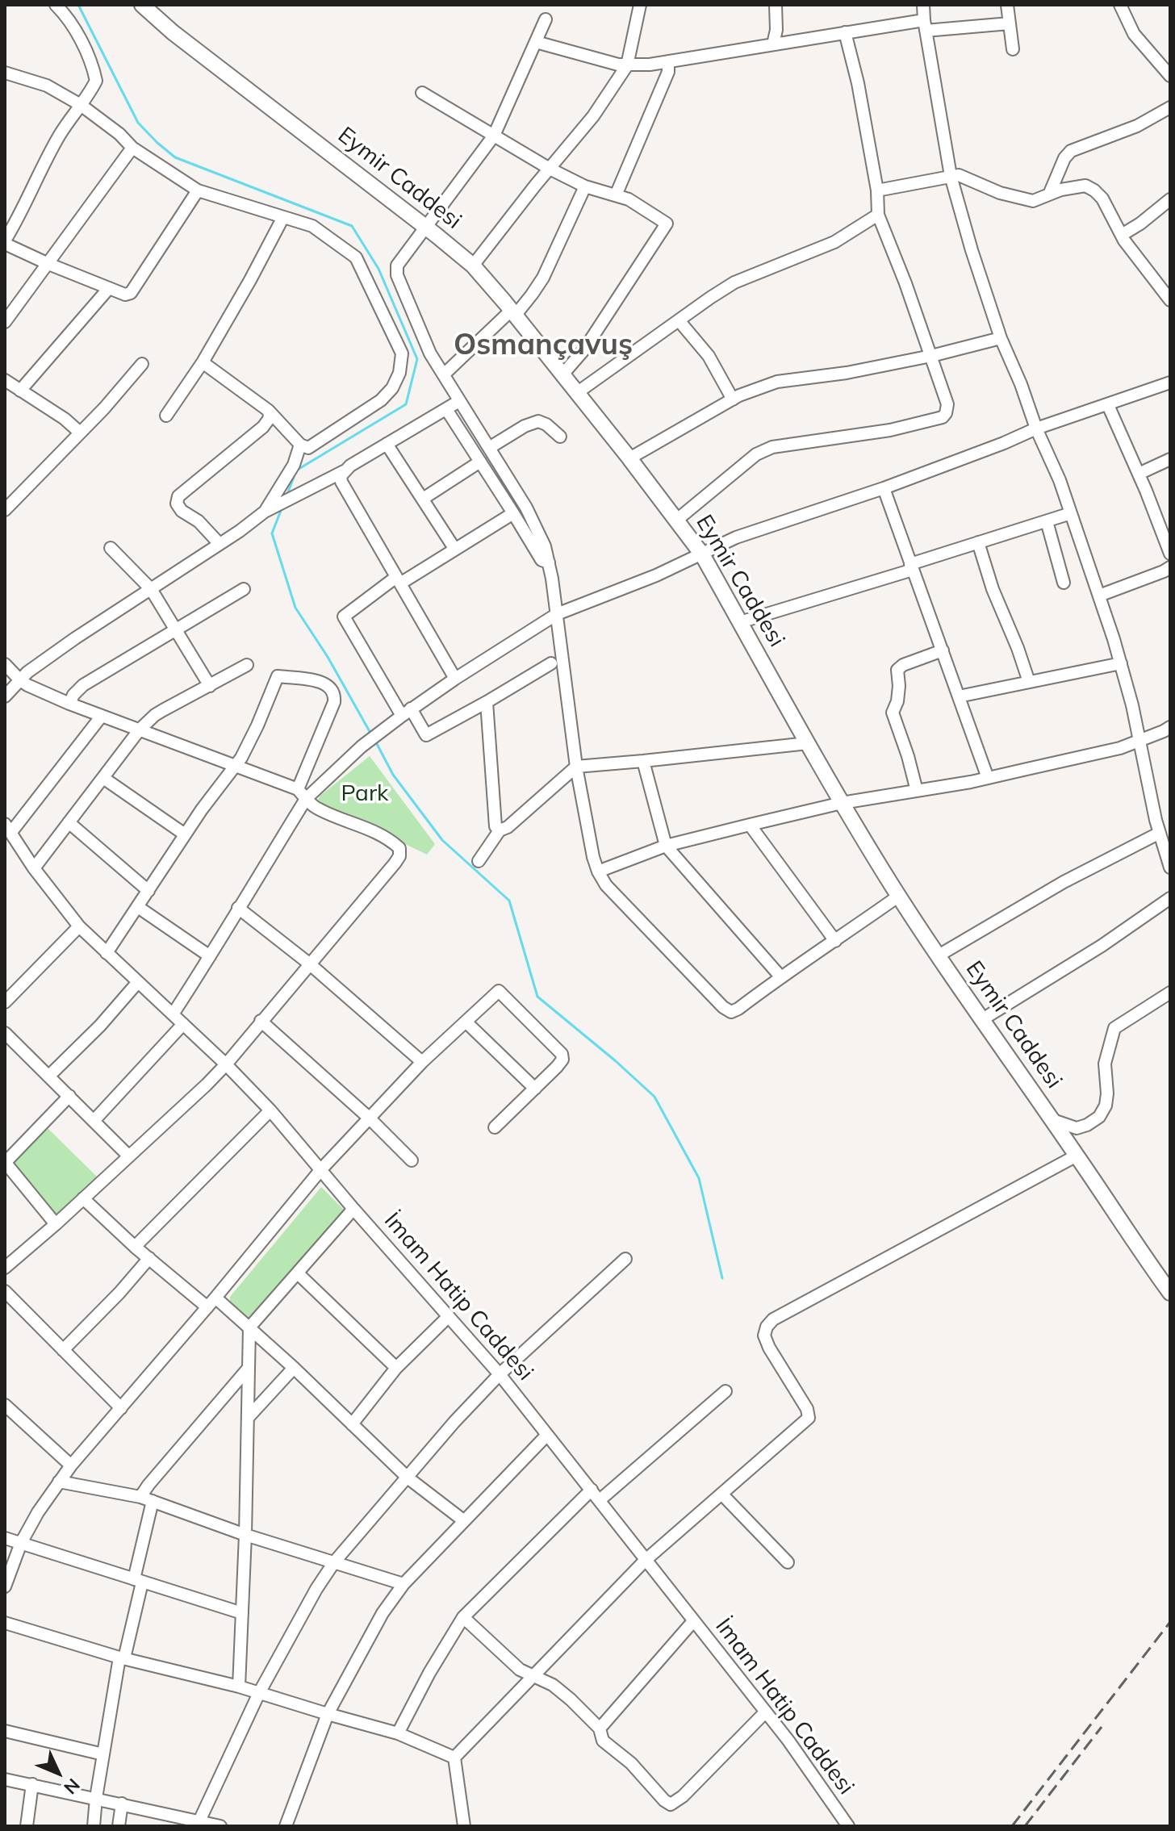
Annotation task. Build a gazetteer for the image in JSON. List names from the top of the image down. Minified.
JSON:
{"streets":{"main road":["Eymir Caddesi"],"street":["İmam Hatip Caddesi"]},"districts":["Osmançavuş"],"parks":["Park"],"north":"bottom right"}
